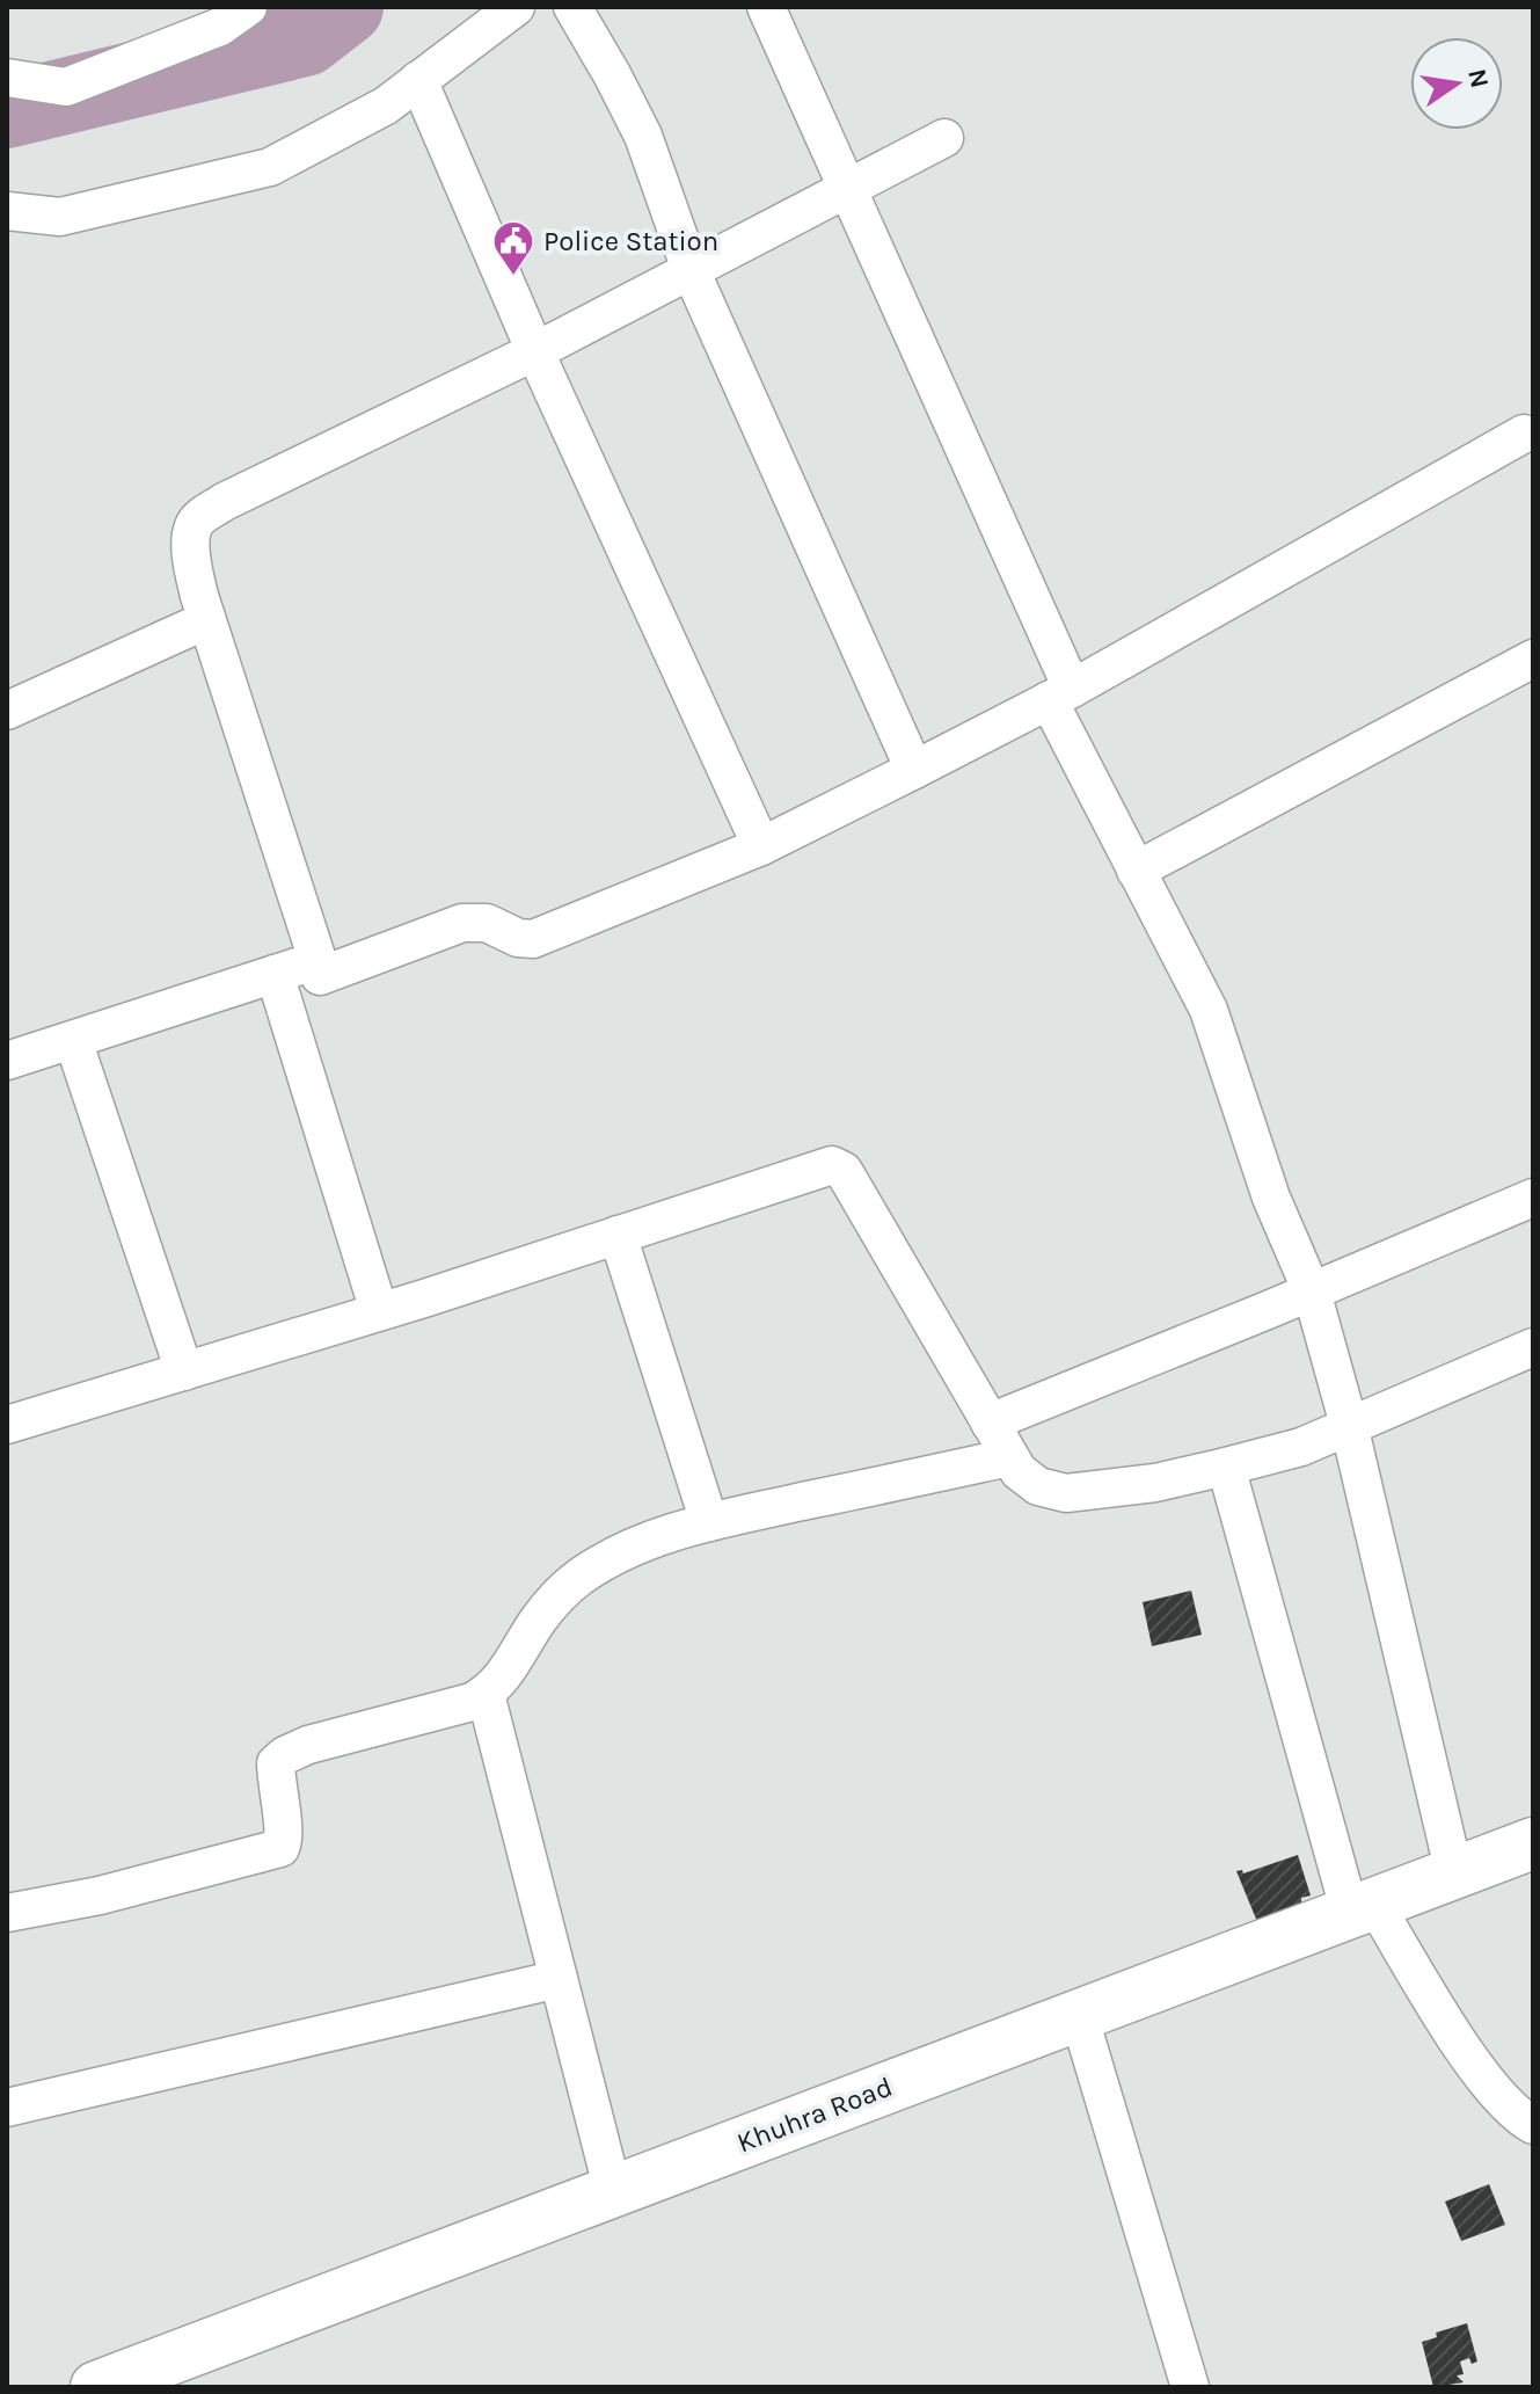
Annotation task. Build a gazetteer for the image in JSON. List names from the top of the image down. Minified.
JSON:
{"streets":{"main road":["Khuhra Road"]},"places":{"public building":["Police Station"]},"north":"right"}
